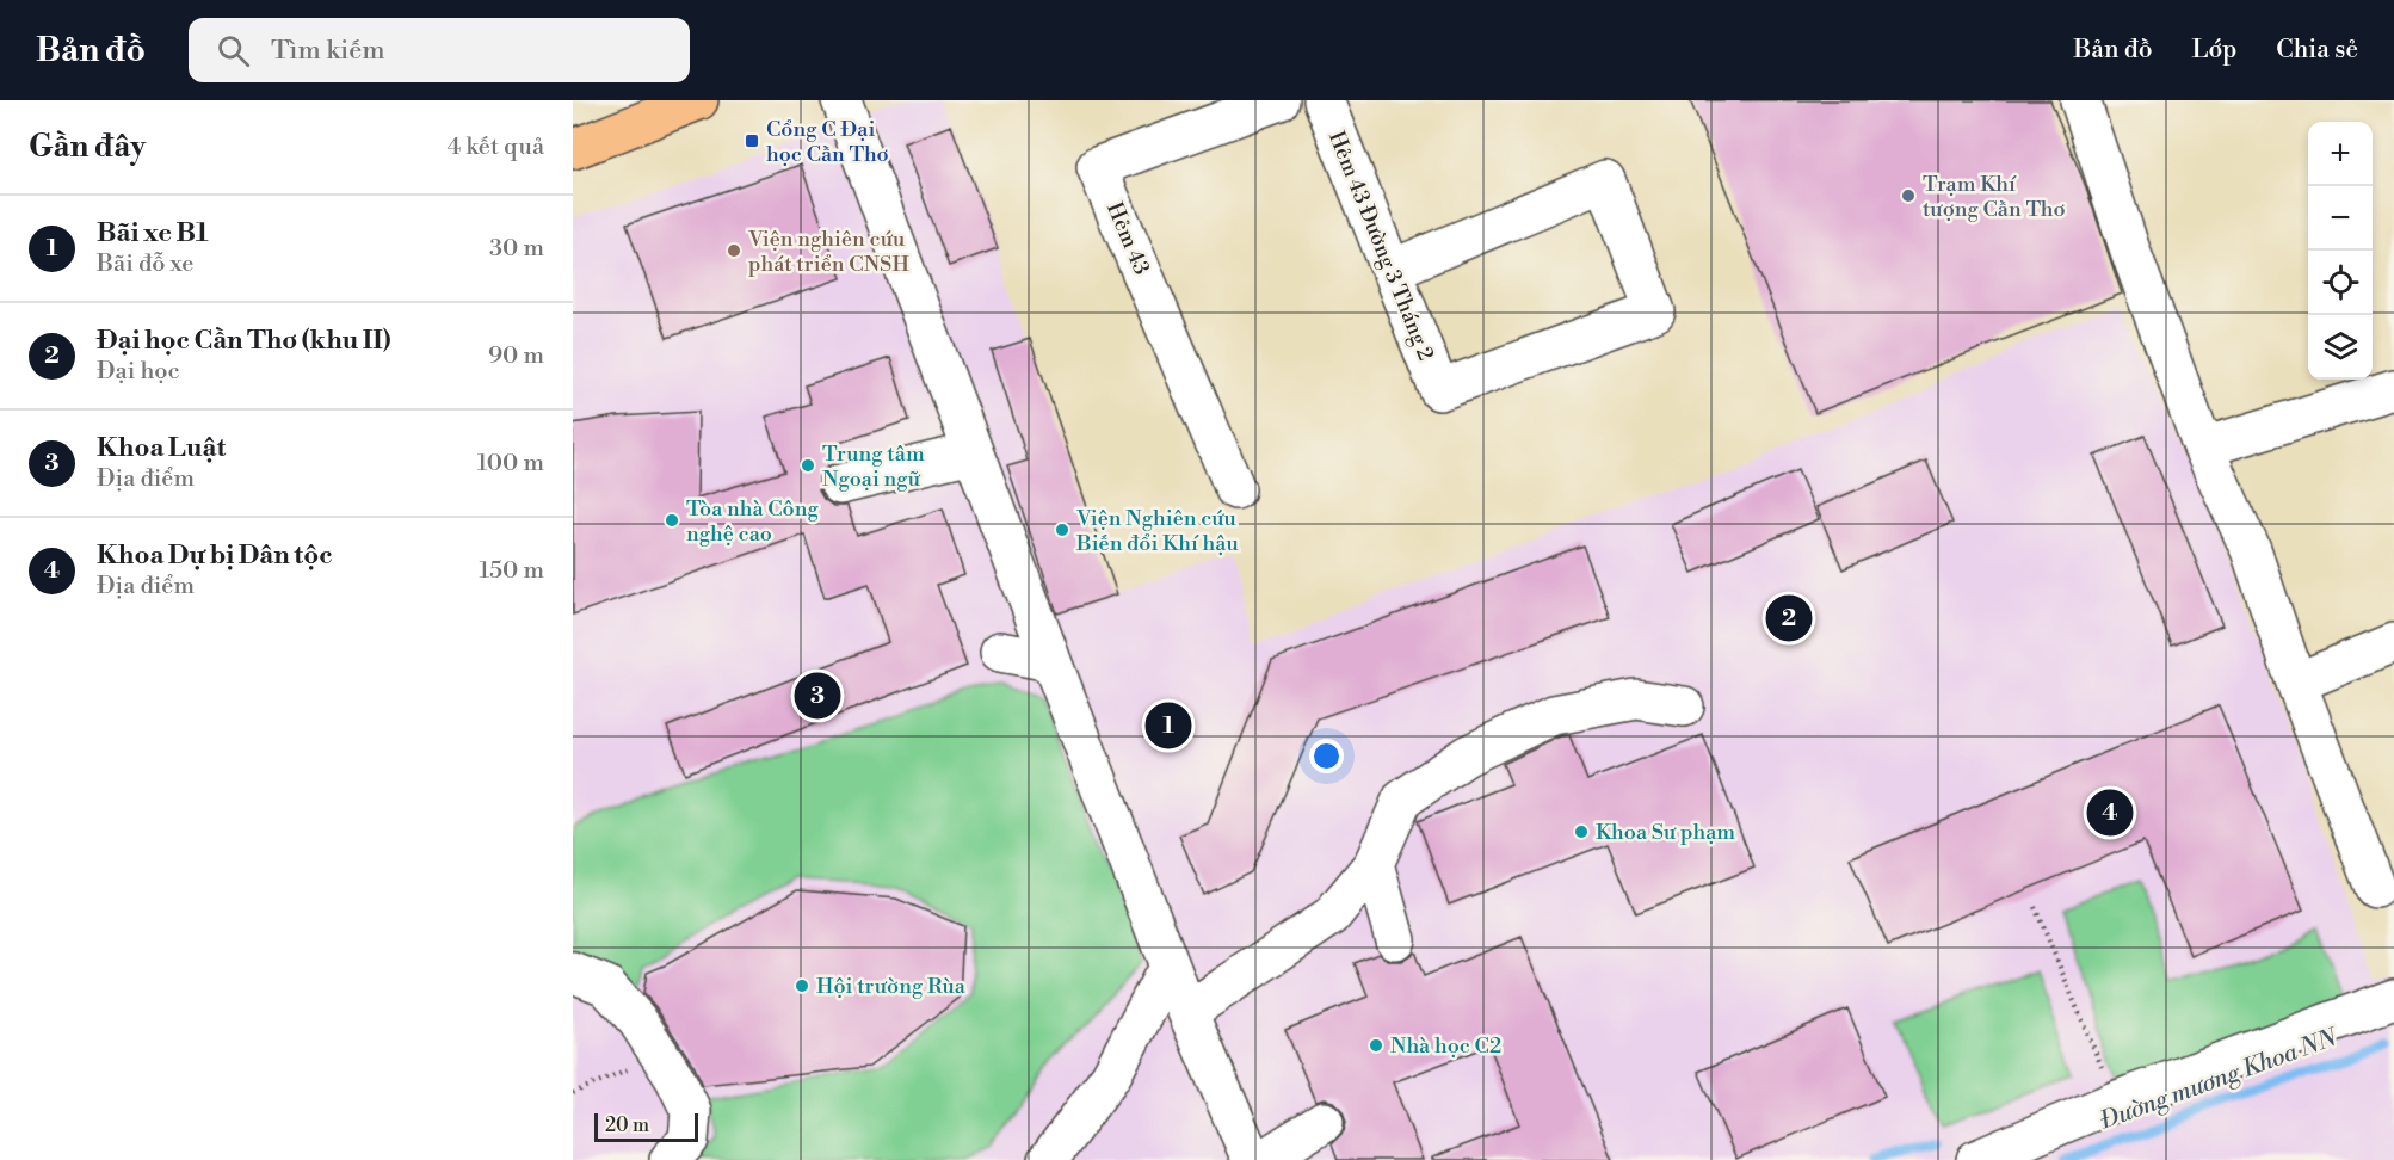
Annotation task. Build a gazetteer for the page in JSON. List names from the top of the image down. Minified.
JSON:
{"streets":{"street":["Hẻm 43","Hẻm 43 Đường 3 Tháng 2"]},"water":["Đường mương Khoa NN"],"places":{"transit":["Cổng C Đại học Cần Thơ"],"other":["Trạm Khí tượng Cần Thơ","Viện nghiên cứu phát triển CNSH","Trung tâm Ngoại ngữ","Tòa nhà Công nghệ cao","Viện Nghiên cứu Biến đổi Khí hậu","Khoa Sư phạm","Hội trường Rùa","Nhà học C2"]},"scale_bar":"20 m","page":{"header":"Bản đồ","search":"Tìm kiếm","nav":["Bản đồ","Lớp","Chia sẻ"],"heading":["Gần đây","4 kết quả"],"map_buttons":["+","−"],"list":[{"mark":"1","name":"Bãi xe B1","note":"Bãi đỗ xe","value":"30 m"},{"mark":"2","name":"Đại học Cần Thơ (khu II)","note":"Đại học","value":"90 m"},{"mark":"3","name":"Khoa Luật","note":"Địa điểm","value":"100 m"},{"mark":"4","name":"Khoa Dự bị Dân tộc","note":"Địa điểm","value":"150 m"}],"pins":["2","3","1","4"],"scale":"20 m"}}
